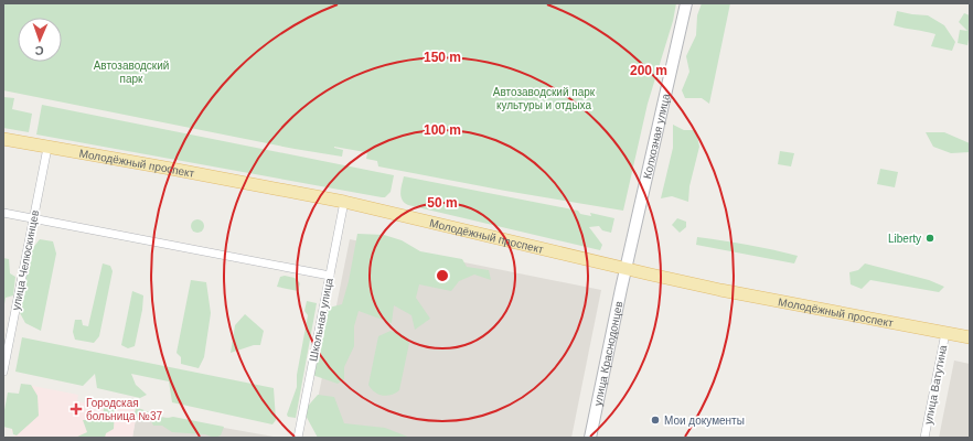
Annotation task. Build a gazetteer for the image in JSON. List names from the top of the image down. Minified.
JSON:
{"streets":{"main road":["Колхозная улица","Молодёжный проспект","улица Краснодонцев"],"street":["улица Челюскинцев","Школьная улица","улица Ватутина"]},"crossings":[["Колхозная улица","Молодёжный проспект"],["Колхозная улица","улица Краснодонцев"],["Молодёжный проспект","улица Челюскинцев"],["Молодёжный проспект","Школьная улица"],["Молодёжный проспект","улица Краснодонцев"],["Молодёжный проспект","улица Ватутина"]],"parks":["Автозаводский парк","Автозаводский парк культуры и отдыха"],"places":{"other":["Liberty","Мои документы"],"health":["Городская больница №37"]},"north":"bottom","rings":["150 m","200 m","100 m","50 m"]}
